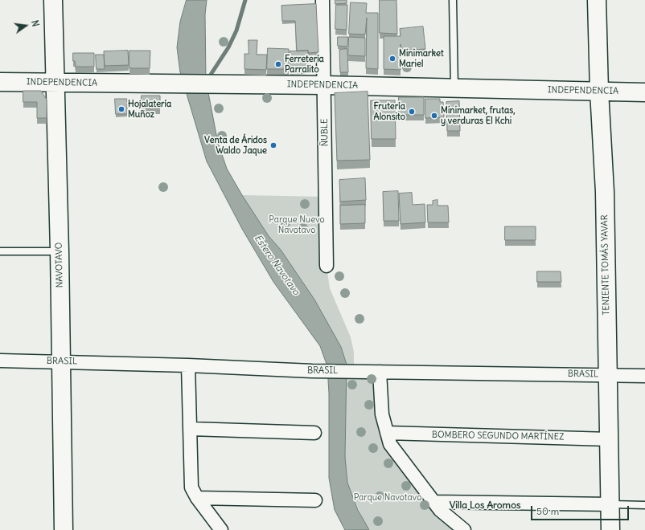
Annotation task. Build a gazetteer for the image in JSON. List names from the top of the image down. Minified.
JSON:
{"streets":{"street":["INDEPENDENCIA","ÑUBLE","NAVOTAVO","TENIENTE TOMÁS YAVAR","BRASIL","BOMBERO SEGUNDO MARTÍNEZ"]},"crossings":[["INDEPENDENCIA","ÑUBLE"],["INDEPENDENCIA","NAVOTAVO"],["INDEPENDENCIA","TENIENTE TOMÁS YAVAR"],["NAVOTAVO","BRASIL"],["TENIENTE TOMÁS YAVAR","BRASIL"],["TENIENTE TOMÁS YAVAR","BOMBERO SEGUNDO MARTÍNEZ"]],"districts":["Villa Los Aromos"],"water":["Estero Navotavo"],"parks":["Parque Nuevo Navotavo","Parque Navotavo"],"places":["Minimarket Mariel","Ferretería Parralito","Hojalatería Muñoz","Frutería Alonsito","Minimarket, frutas, y verduras El Kchi","Venta de Áridos Waldo Jaque"],"scale_bar":"50 m","north":"right"}
